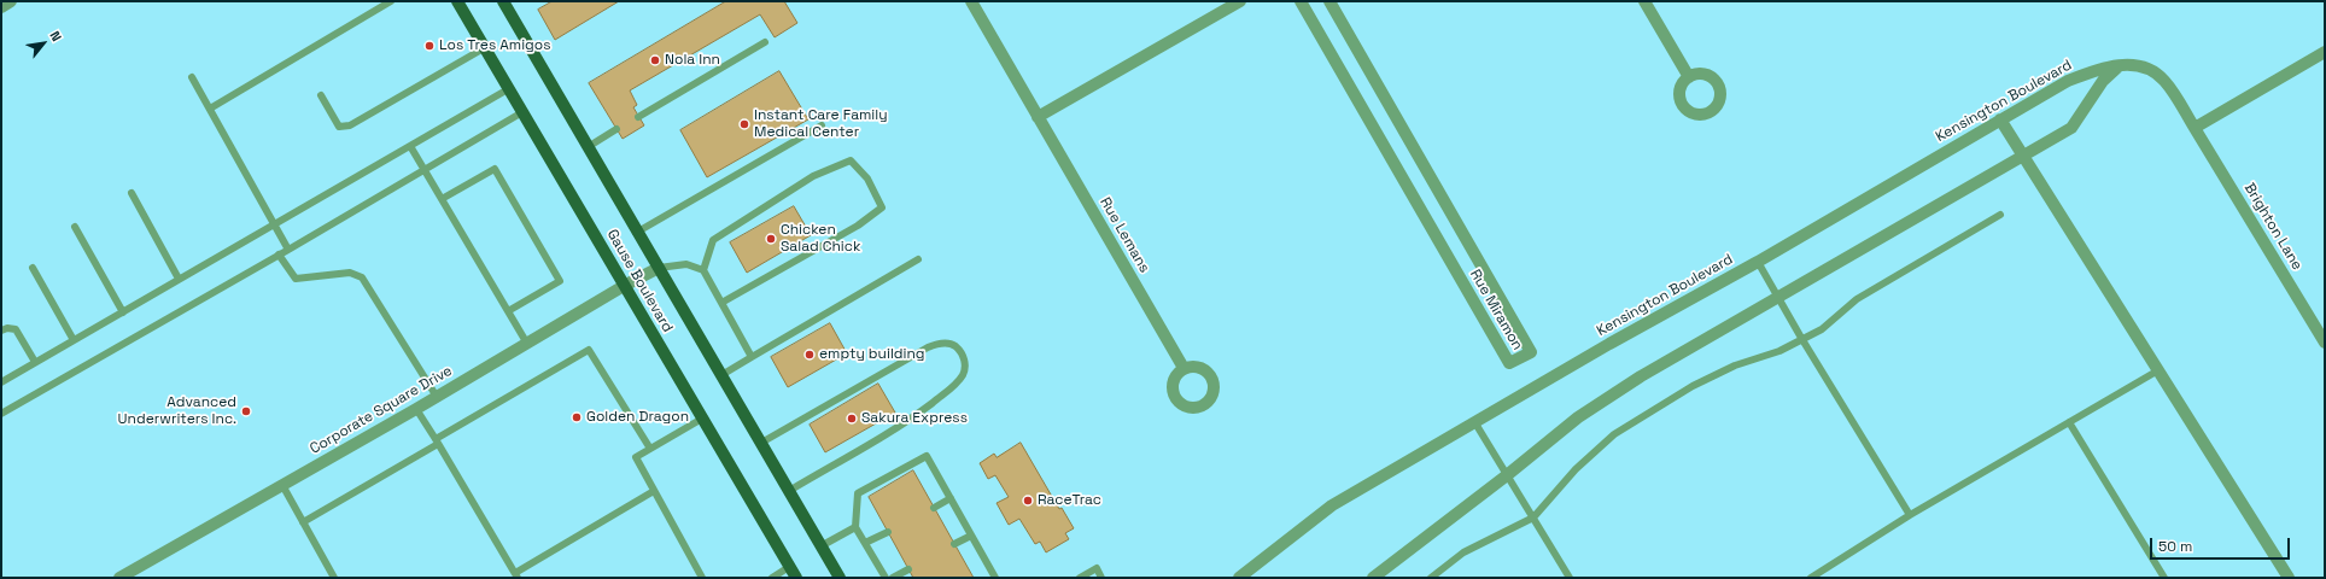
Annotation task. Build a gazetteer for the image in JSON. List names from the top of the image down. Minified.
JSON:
{"streets":{"main road":["Gause Boulevard"],"street":["Kensington Boulevard","Brighton Lane","Rue Lemans","Rue Miramon","Corporate Square Drive"]},"crossings":[["Kensington Boulevard","Brighton Lane"],["Gause Boulevard","Corporate Square Drive"]],"places":["Los Tres Amigos","Nola Inn","Instant Care Family Medical Center","Chicken Salad Chick","empty building","Advanced Underwriters Inc.","Golden Dragon","Sakura Express","RaceTrac"],"scale_bar":"50 m","north":"top right"}
